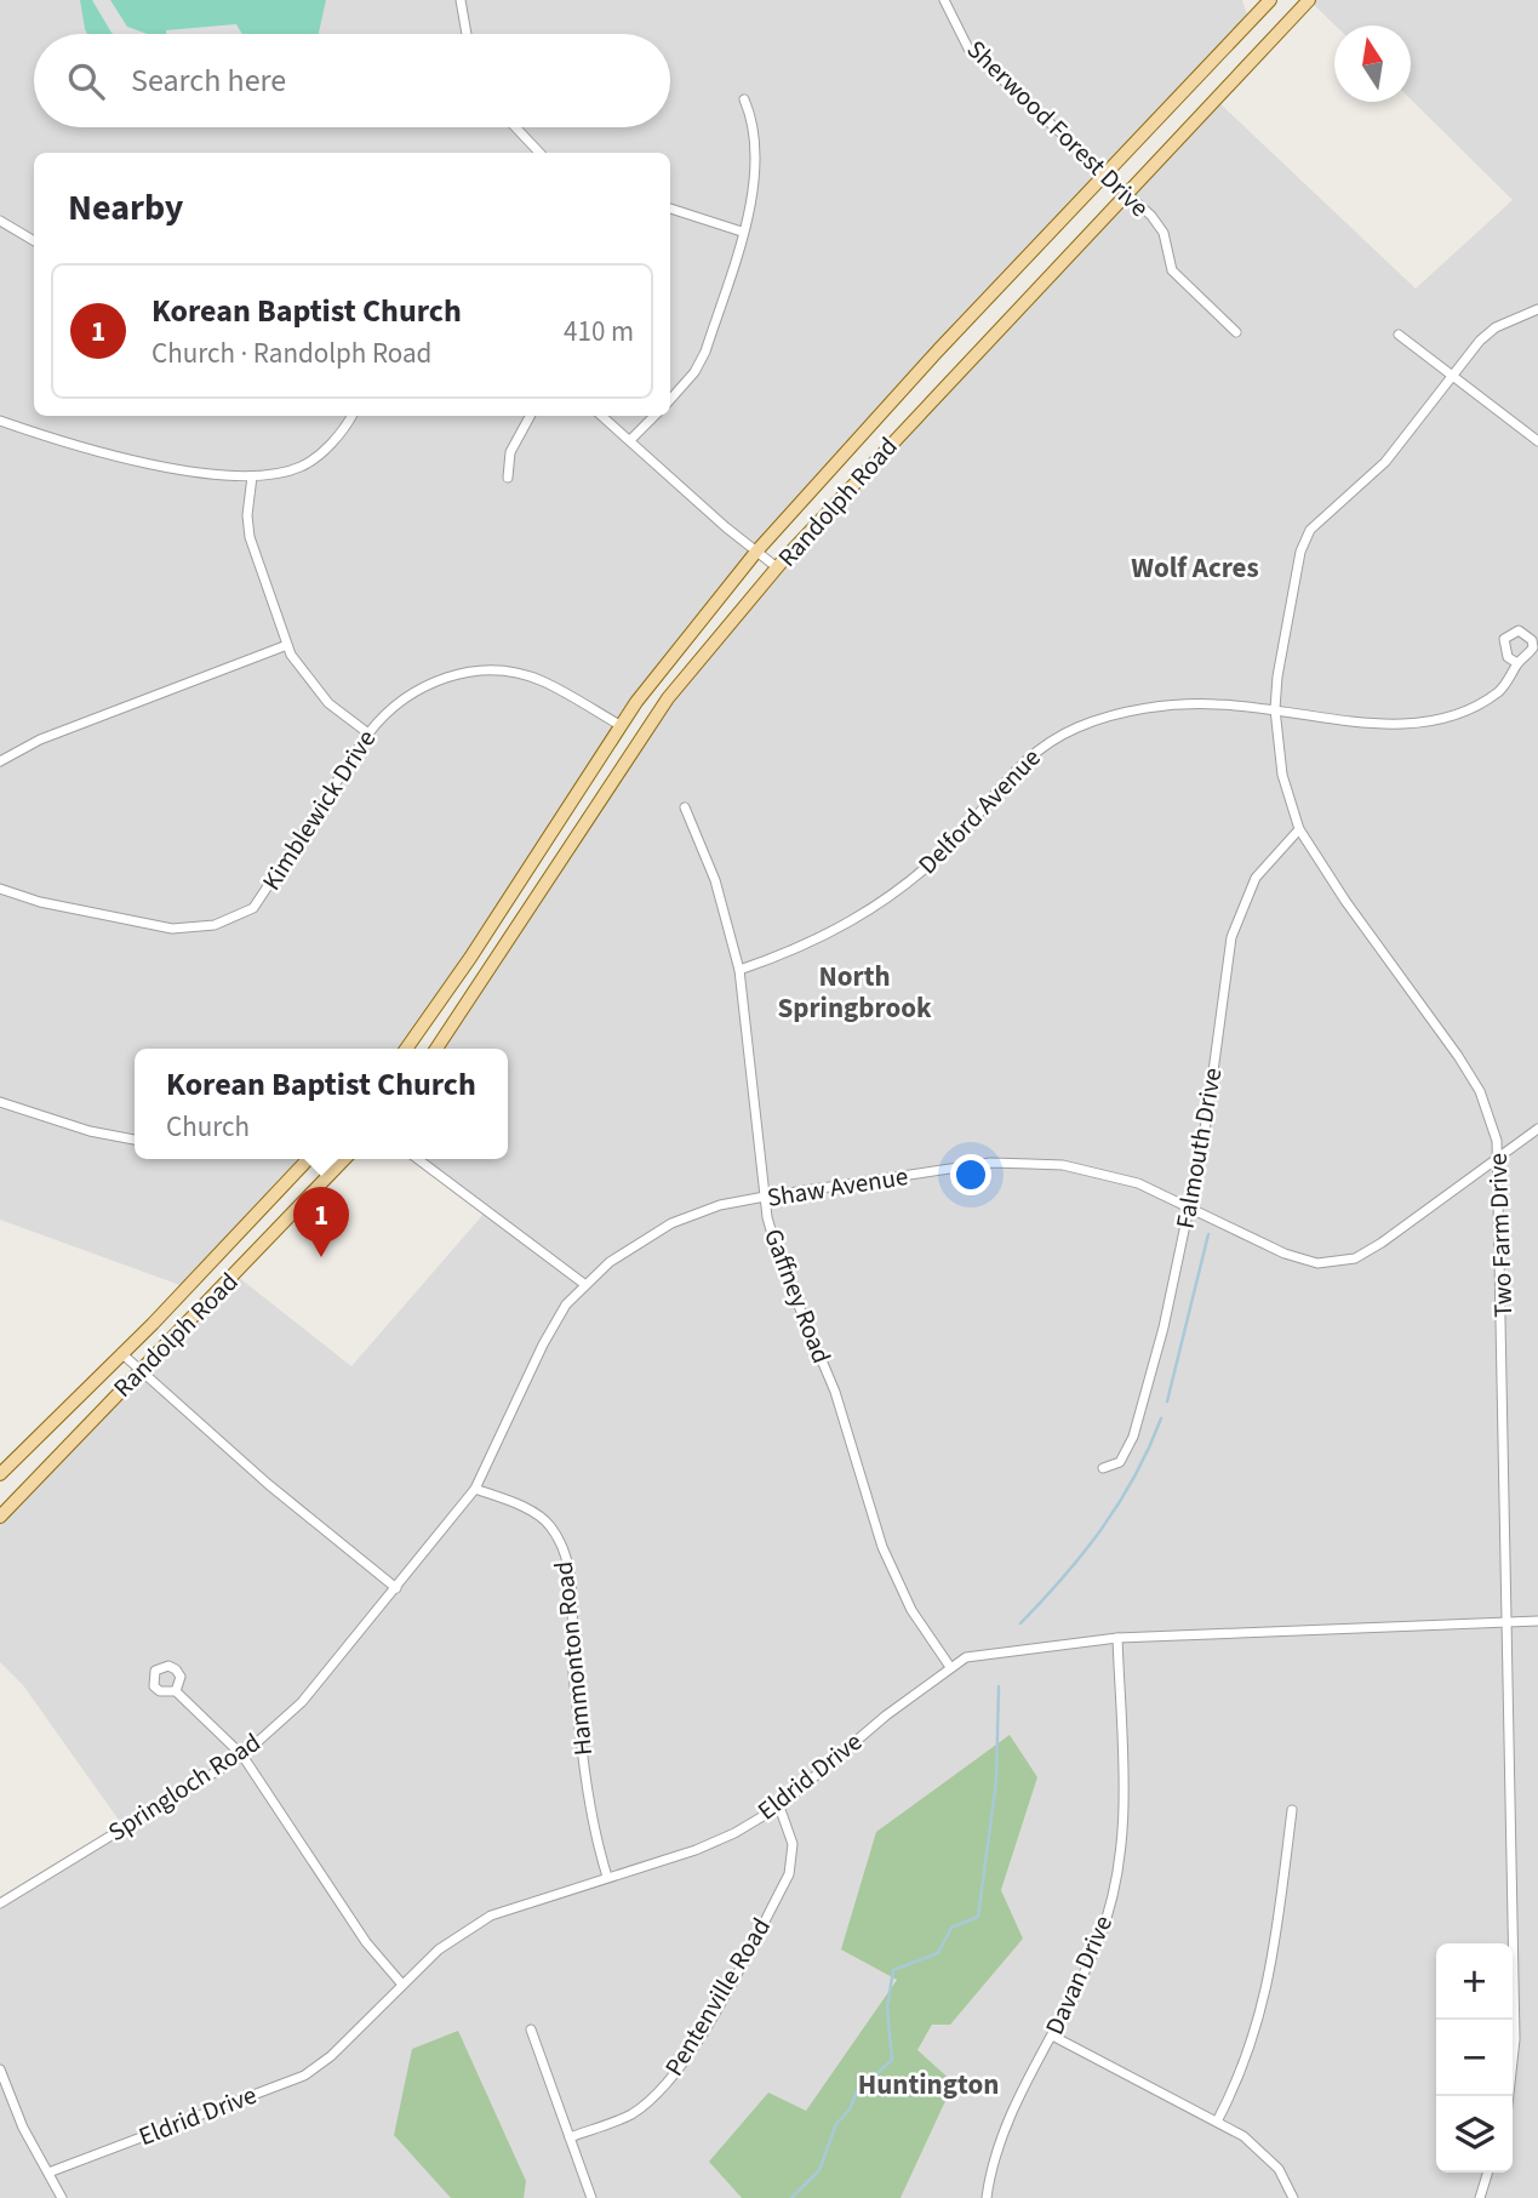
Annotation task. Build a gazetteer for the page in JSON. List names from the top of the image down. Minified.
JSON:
{"streets":{"main road":["Randolph Road"],"street":["Sherwood Forest Drive","Kimblewick Drive","Delford Avenue","Falmouth Drive","Shaw Avenue","Two Farm Drive","Gaffney Road","Hammonton Road","Eldrid Drive","Springloch Road","Davan Drive","Pentenville Road"]},"crossings":[["Sherwood Forest Drive","Randolph Road"],["Randolph Road","Kimblewick Drive"],["Delford Avenue","Two Farm Drive"],["Delford Avenue","Gaffney Road"],["Falmouth Drive","Shaw Avenue"],["Falmouth Drive","Two Farm Drive"],["Shaw Avenue","Two Farm Drive"],["Shaw Avenue","Gaffney Road"],["Shaw Avenue","Hammonton Road"],["Shaw Avenue","Springloch Road"],["Two Farm Drive","Eldrid Drive"],["Gaffney Road","Eldrid Drive"],["Hammonton Road","Eldrid Drive"],["Hammonton Road","Springloch Road"],["Eldrid Drive","Davan Drive"],["Eldrid Drive","Pentenville Road"]],"districts":["Wolf Acres","North Springbrook","Huntington"],"north":"top","page":{"search":"Search here","heading":"Nearby","list":[{"mark":"1","name":"Korean Baptist Church","note":"Church · Randolph Road","value":"410 m"}],"popup":["Korean Baptist Church","Church"],"pins":"1","map_buttons":["+","−"]}}
